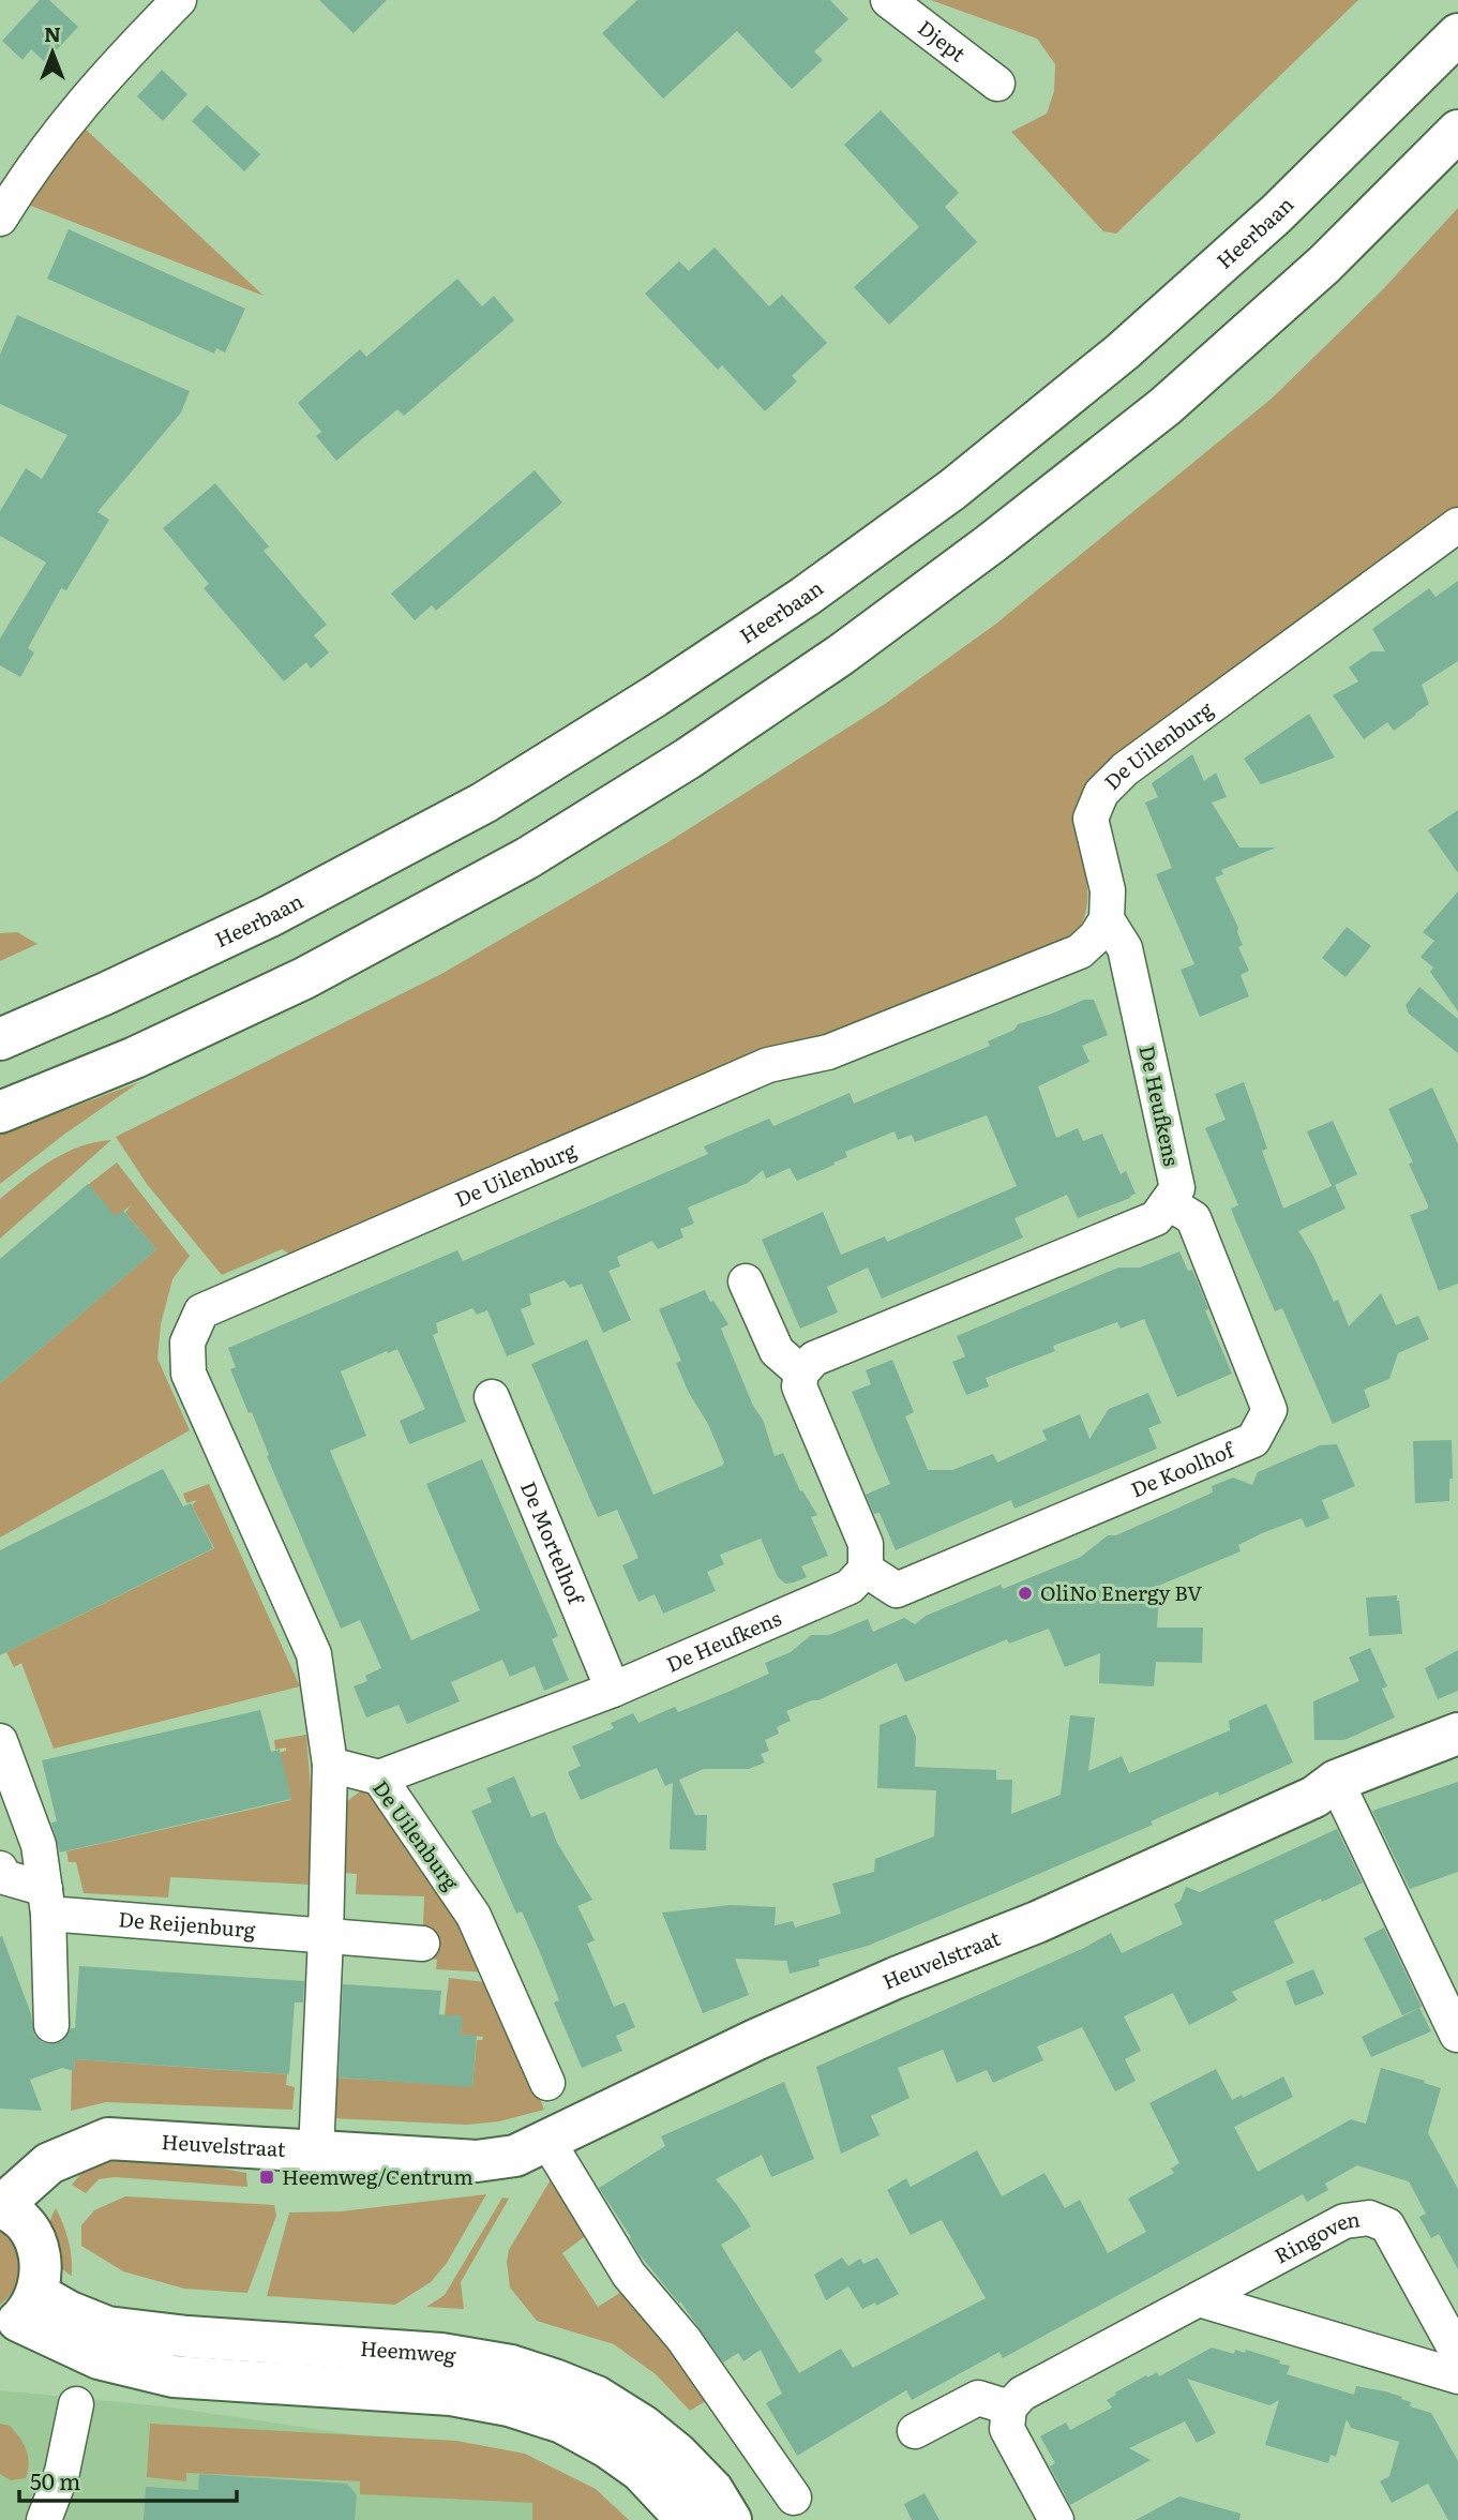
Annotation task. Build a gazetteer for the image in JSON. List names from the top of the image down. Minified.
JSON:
{"streets":{"main road":["Heerbaan","Heuvelstraat","Heemweg"],"street":["Djept","De Uilenburg","De Heufkens","De Koolhof","De Mortelhof","De Reijenburg","Ringoven"]},"crossings":[["De Uilenburg","De Heufkens"],["De Heufkens","De Koolhof"],["De Heufkens","De Mortelhof"]],"places":{"other":["OliNo Energy BV"],"transit":["Heemweg/Centrum"]},"scale_bar":"50 m","north":"top"}
